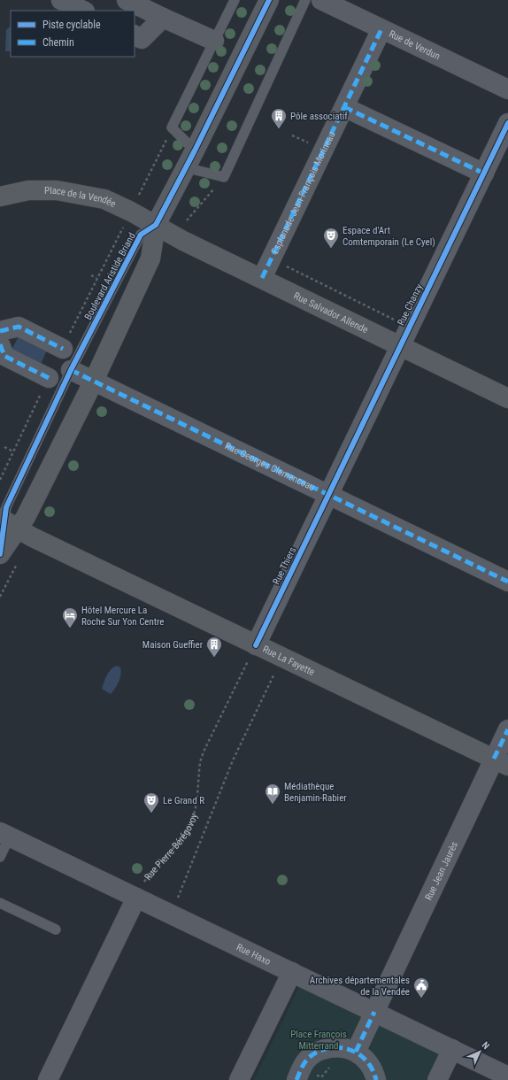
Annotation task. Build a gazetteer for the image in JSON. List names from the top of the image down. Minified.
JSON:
{"streets":{"street":["Rue de Verdun","Esplanade Jean-François Morineau","Place de la Vendée","Boulevard Aristide Briand","Rue Chanzy","Rue Salvador Allende","Rue Georges Clemenceau","Rue Thiers","Rue La Fayette","Rue Jean Jaurès","Rue Haxo"],"path":["Rue Pierre Bérégovoy"]},"crossings":[["Rue de Verdun","Esplanade Jean-François Morineau"],["Esplanade Jean-François Morineau","Rue Salvador Allende"],["Place de la Vendée","Boulevard Aristide Briand"],["Place de la Vendée","Rue Salvador Allende"],["Boulevard Aristide Briand","Rue Salvador Allende"],["Boulevard Aristide Briand","Rue Georges Clemenceau"],["Boulevard Aristide Briand","Rue La Fayette"],["Rue Chanzy","Rue Salvador Allende"],["Rue Chanzy","Rue Georges Clemenceau"],["Rue Chanzy","Rue Thiers"],["Rue Georges Clemenceau","Rue Thiers"],["Rue Thiers","Rue La Fayette"],["Rue Thiers","Rue Pierre Bérégovoy"],["Rue La Fayette","Rue Pierre Bérégovoy"],["Rue La Fayette","Rue Jean Jaurès"],["Rue Pierre Bérégovoy","Rue Haxo"],["Rue Jean Jaurès","Rue Haxo"]],"parks":["Place François Mitterrand"],"places":{"building":["Pôle associatif","Maison Gueffier"],"theatre":["Espace d'Art Comtemporain (Le Cyel)","Le Grand R"],"hotel":["Hôtel Mercure La Roche Sur Yon Centre"],"library":["Médiathèque Benjamin-Rabier"],"public building":["Archives départementales de la Vendée"]},"legend":["Piste cyclable","Chemin"],"north":"top right"}
